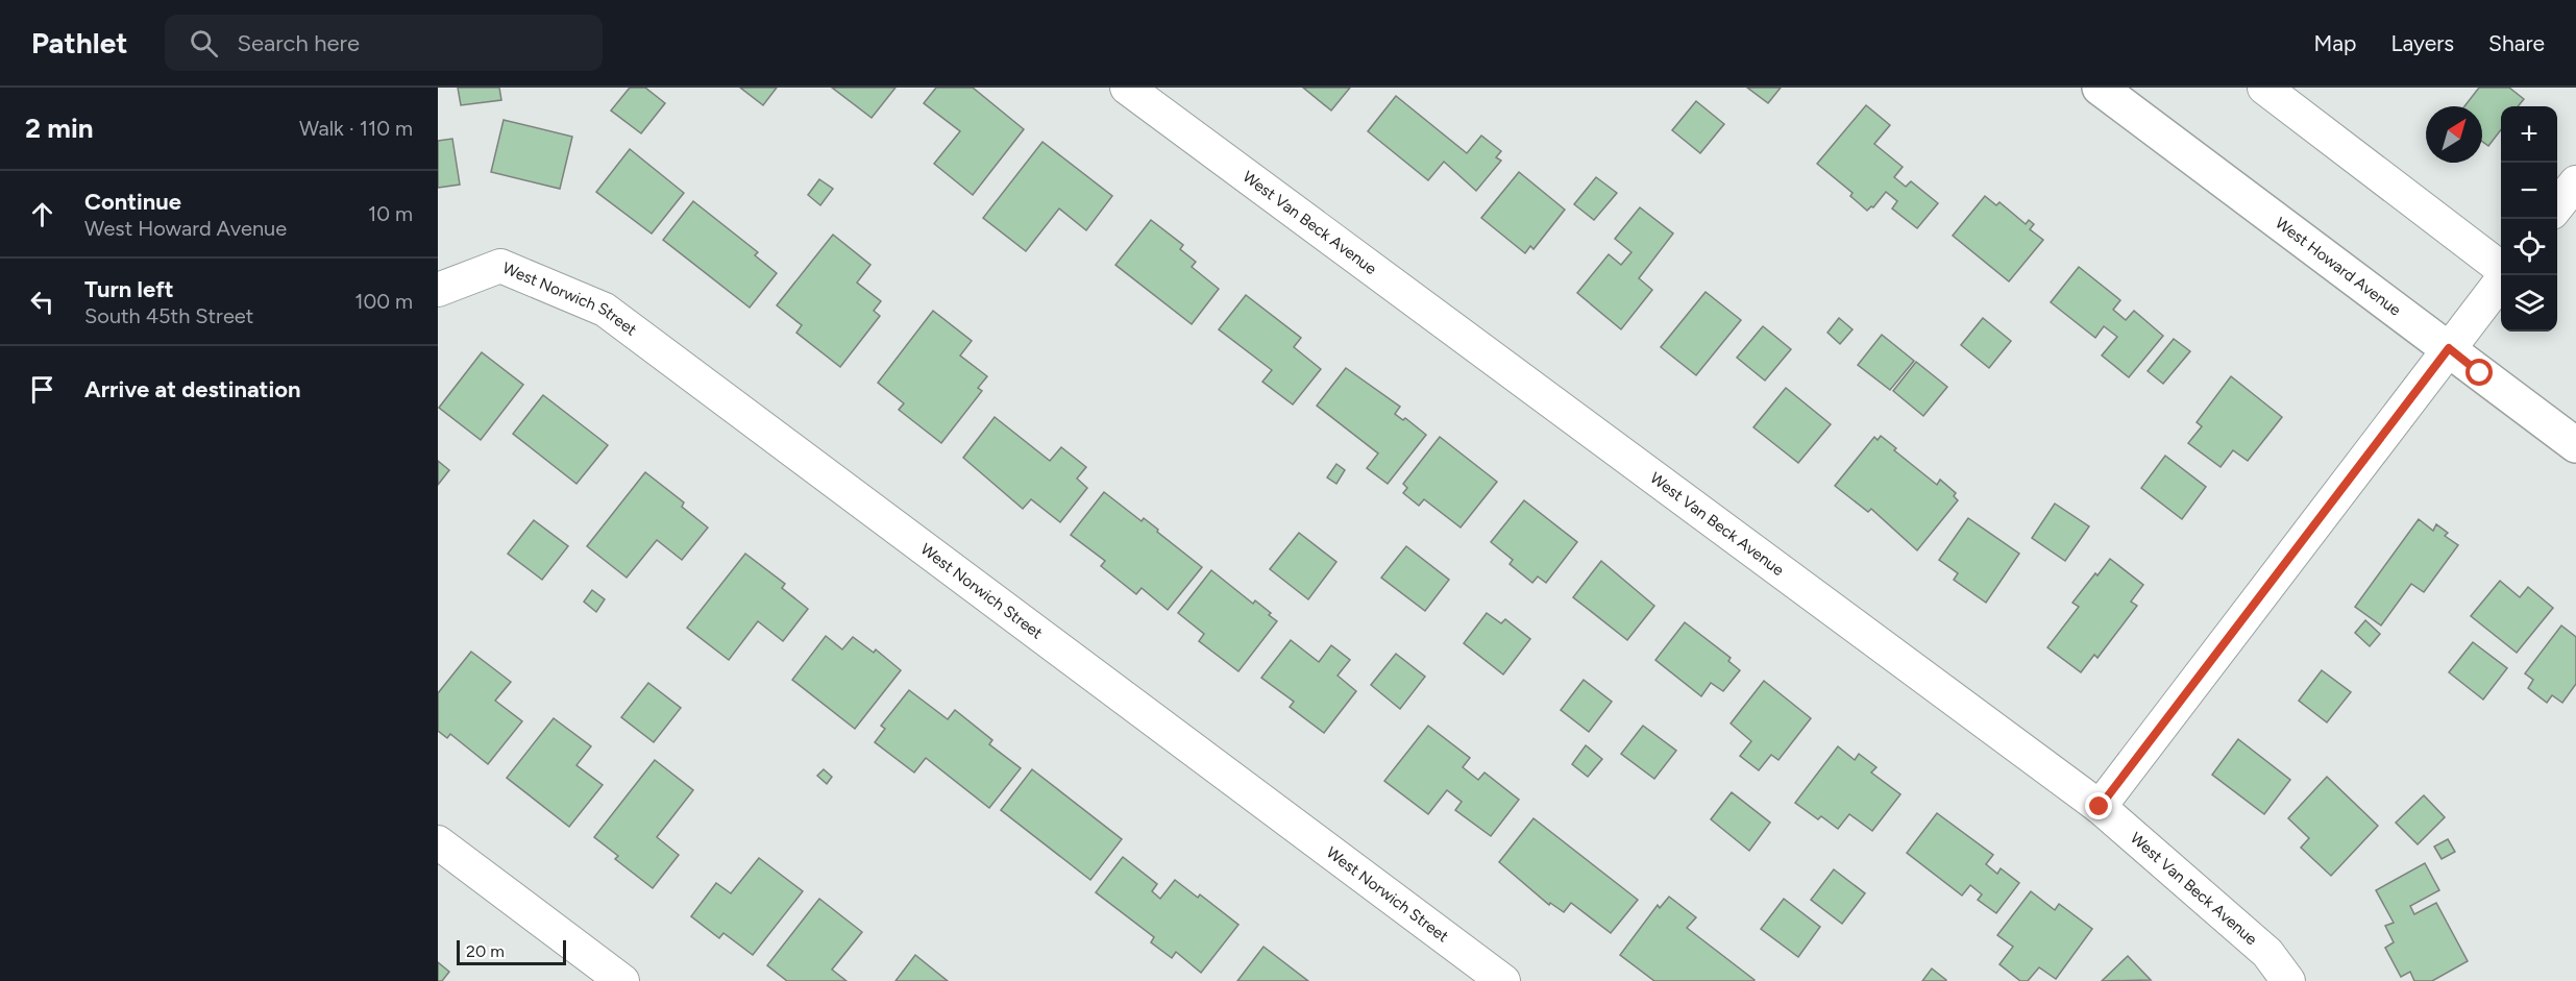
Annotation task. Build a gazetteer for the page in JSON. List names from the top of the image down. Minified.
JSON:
{"streets":{"street":["West Van Beck Avenue","West Howard Avenue","West Norwich Street"]},"scale_bar":"20 m","north":"top right","page":{"header":"Pathlet","search":"Search here","nav":["Map","Layers","Share"],"heading":["2 min","Walk · 110 m"],"map_buttons":["+","−"],"list":[["Continue","West Howard Avenue","10 m"],["Turn left","South 45th Street","100 m"],"Arrive at destination"],"scale":"20 m"}}
